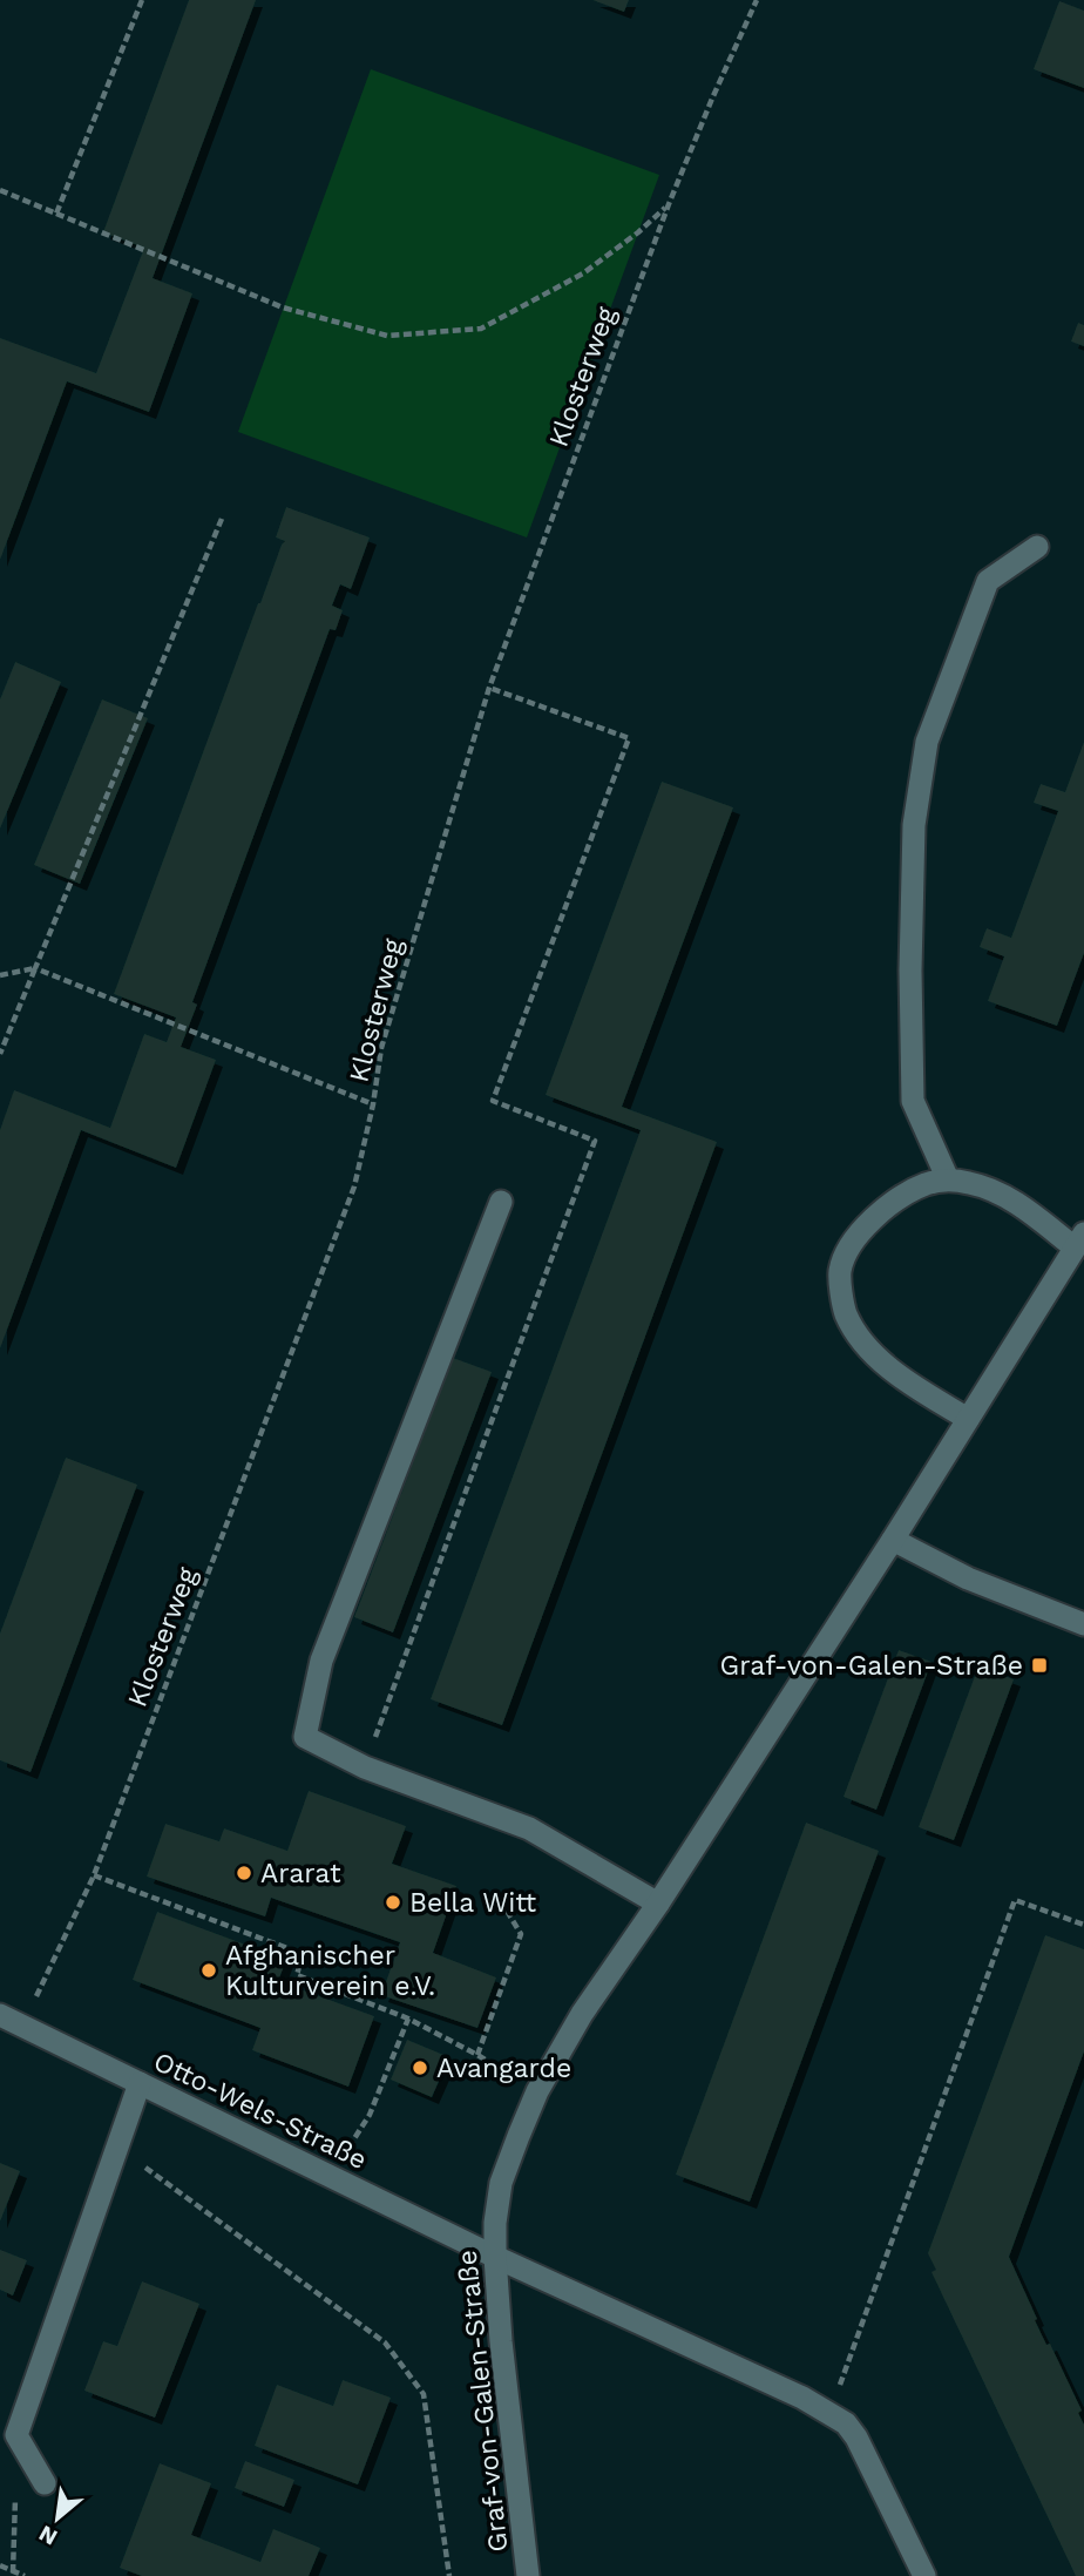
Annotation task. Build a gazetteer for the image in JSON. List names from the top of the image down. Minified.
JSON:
{"streets":{"street":["Otto-Wels-Straße","Graf-von-Galen-Straße"],"path":["Klosterweg"]},"crossings":[["Klosterweg","Otto-Wels-Straße"],["Otto-Wels-Straße","Graf-von-Galen-Straße"]],"places":{"transit":["Graf-von-Galen-Straße"],"other":["Ararat","Bella Witt","Afghanischer Kulturverein e.V.","Avangarde"]},"north":"bottom left"}
